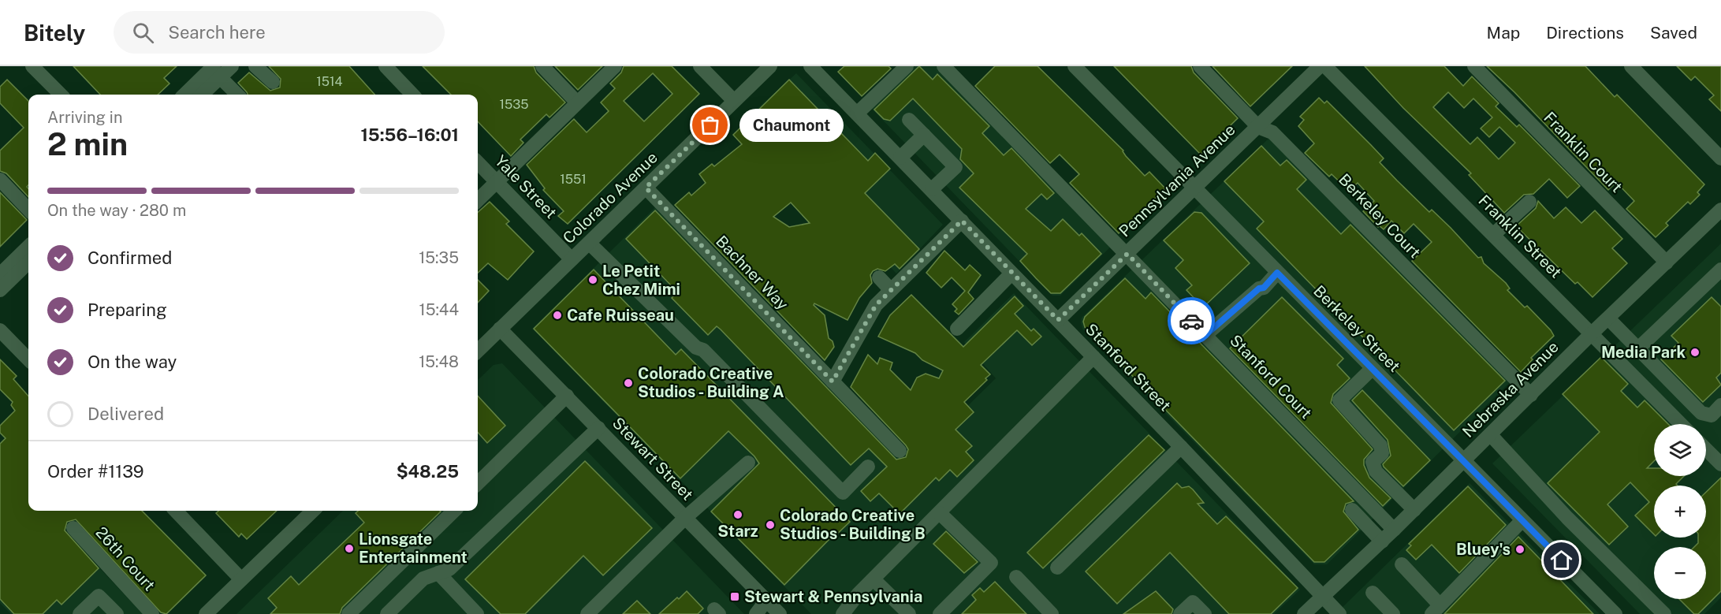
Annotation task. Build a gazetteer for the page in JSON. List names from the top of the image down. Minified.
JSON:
{"streets":{"street":["Franklin Court","Pennsylvania Avenue","Yale Street","Colorado Avenue","Berkeley Court","Franklin Street","Bachner Way","Berkeley Street","Stanford Street","Stanford Court","Nebraska Avenue","Stewart Street","26th Court"]},"crossings":[["Franklin Court","Nebraska Avenue"],["Pennsylvania Avenue","Berkeley Court"],["Pennsylvania Avenue","Berkeley Street"],["Pennsylvania Avenue","Stanford Street"],["Pennsylvania Avenue","Stanford Court"],["Yale Street","Colorado Avenue"],["Colorado Avenue","Bachner Way"],["Colorado Avenue","Stewart Street"],["Berkeley Court","Nebraska Avenue"],["Franklin Street","Nebraska Avenue"],["Berkeley Street","Nebraska Avenue"],["Stanford Street","Nebraska Avenue"],["Stanford Court","Nebraska Avenue"]],"places":{"other":["Chaumont","Le Petit Chez Mimi","Cafe Ruisseau","Media Park","Colorado Creative Studios - Building A","Starz","Colorado Creative Studios - Building B","Lionsgate Entertainment","Bluey's"],"transit":["Stewart & Pennsylvania"]},"house_numbers":["1514","1535","1551"],"page":{"header":"Bitely","search":"Search here","nav":["Map","Directions","Saved"],"heading":["2 min","Arriving in","15:56–16:01"],"panel":["Order #1139","$48.25"],"bubble":"Chaumont","bar":"On the way · 280 m","list":[["Confirmed","15:35"],["Preparing","15:44"],["On the way","15:48"],"Delivered"],"map_buttons":["+","−"]}}
